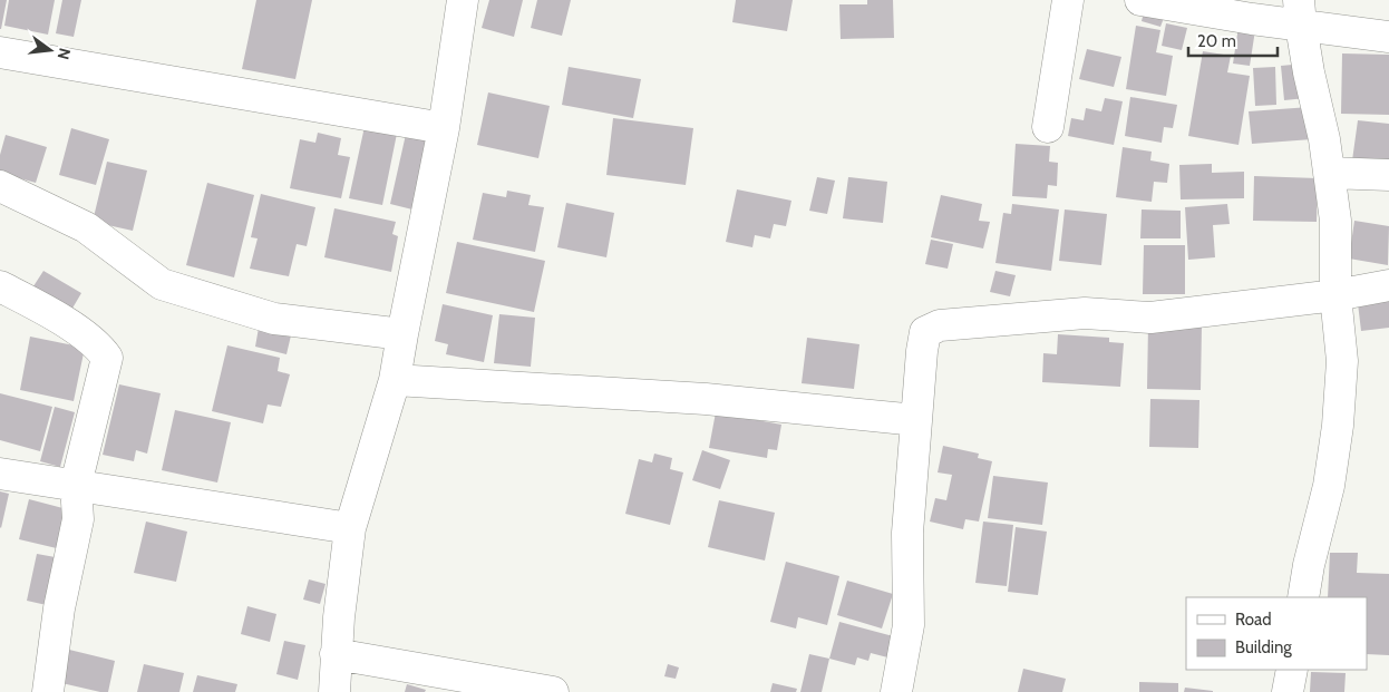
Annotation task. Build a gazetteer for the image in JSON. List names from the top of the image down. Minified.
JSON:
{"legend":["Road","Building"],"scale_bar":"20 m","north":"right"}
